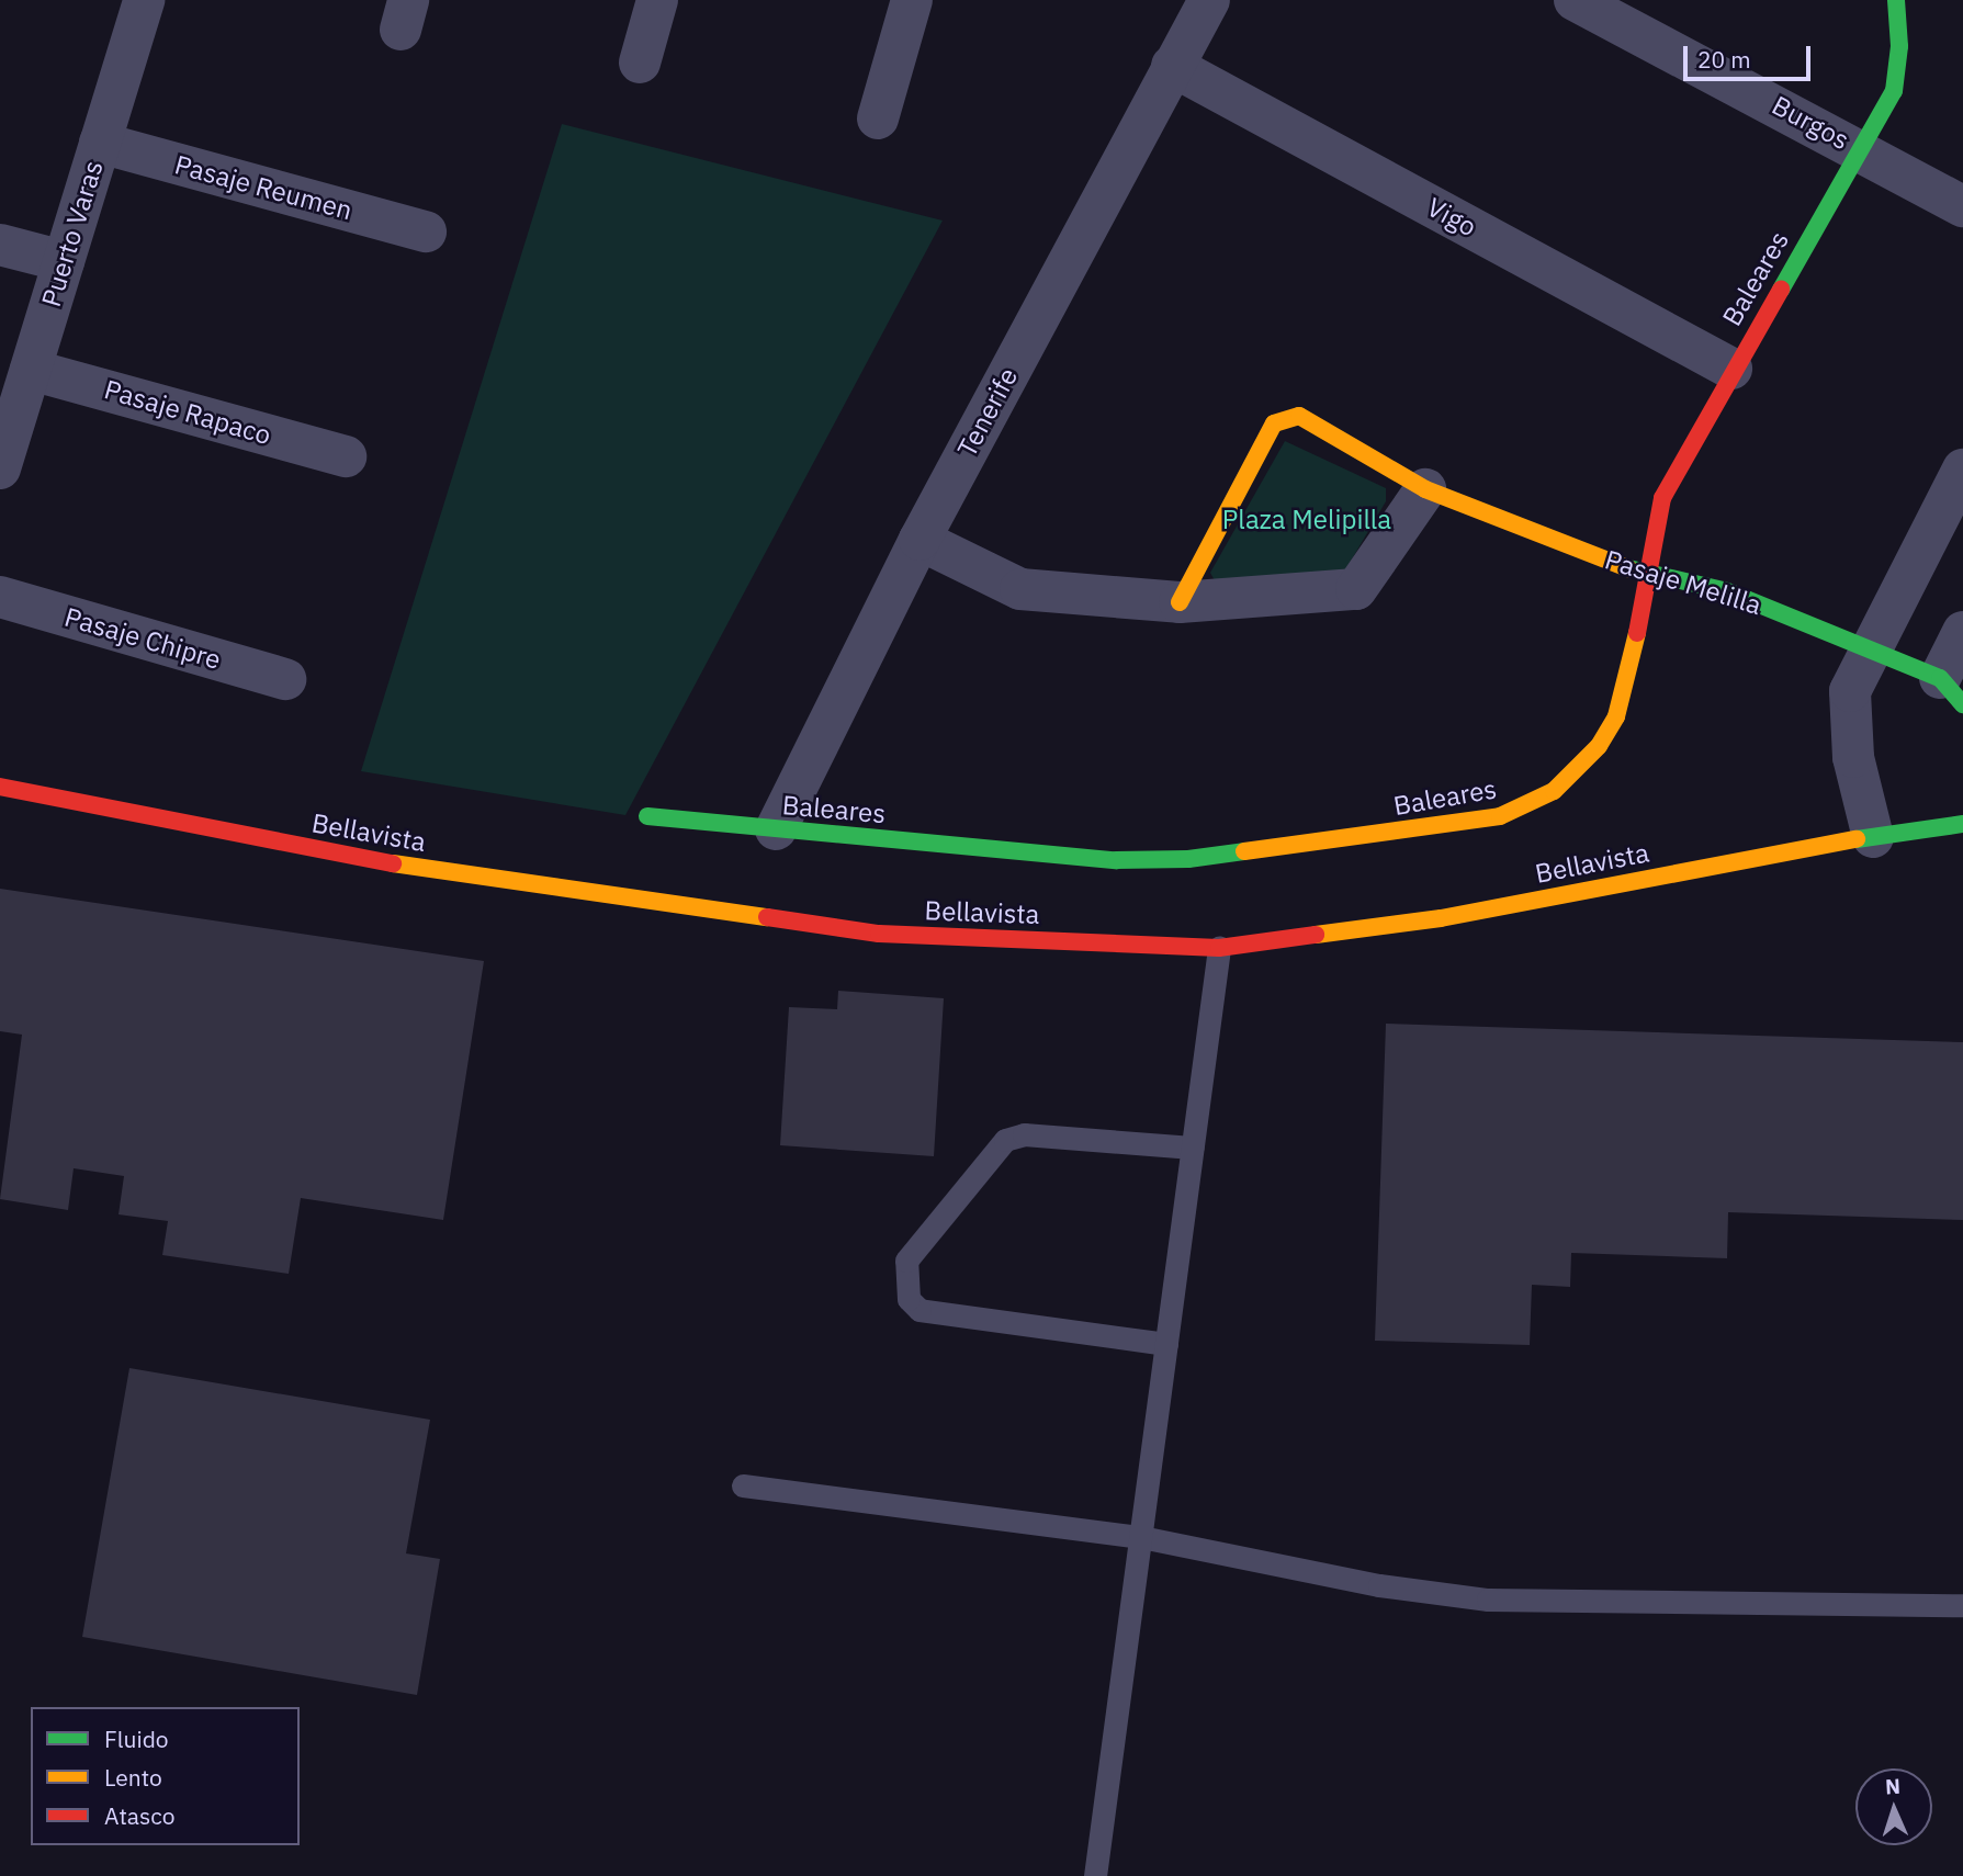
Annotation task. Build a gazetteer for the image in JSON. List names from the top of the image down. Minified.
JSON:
{"streets":{"street":["Burgos","Pasaje Reumen","Vigo","Puerto Varas","Baleares","Pasaje Rapaco","Tenerife","Pasaje Melilla","Pasaje Chipre","Bellavista"]},"crossings":[["Burgos","Baleares"],["Pasaje Reumen","Puerto Varas"],["Vigo","Baleares"],["Vigo","Tenerife"],["Puerto Varas","Pasaje Rapaco"],["Baleares","Tenerife"],["Baleares","Pasaje Melilla"]],"parks":["Plaza Melipilla"],"legend":["Fluido","Lento","Atasco"],"scale_bar":"20 m","north":"top"}
